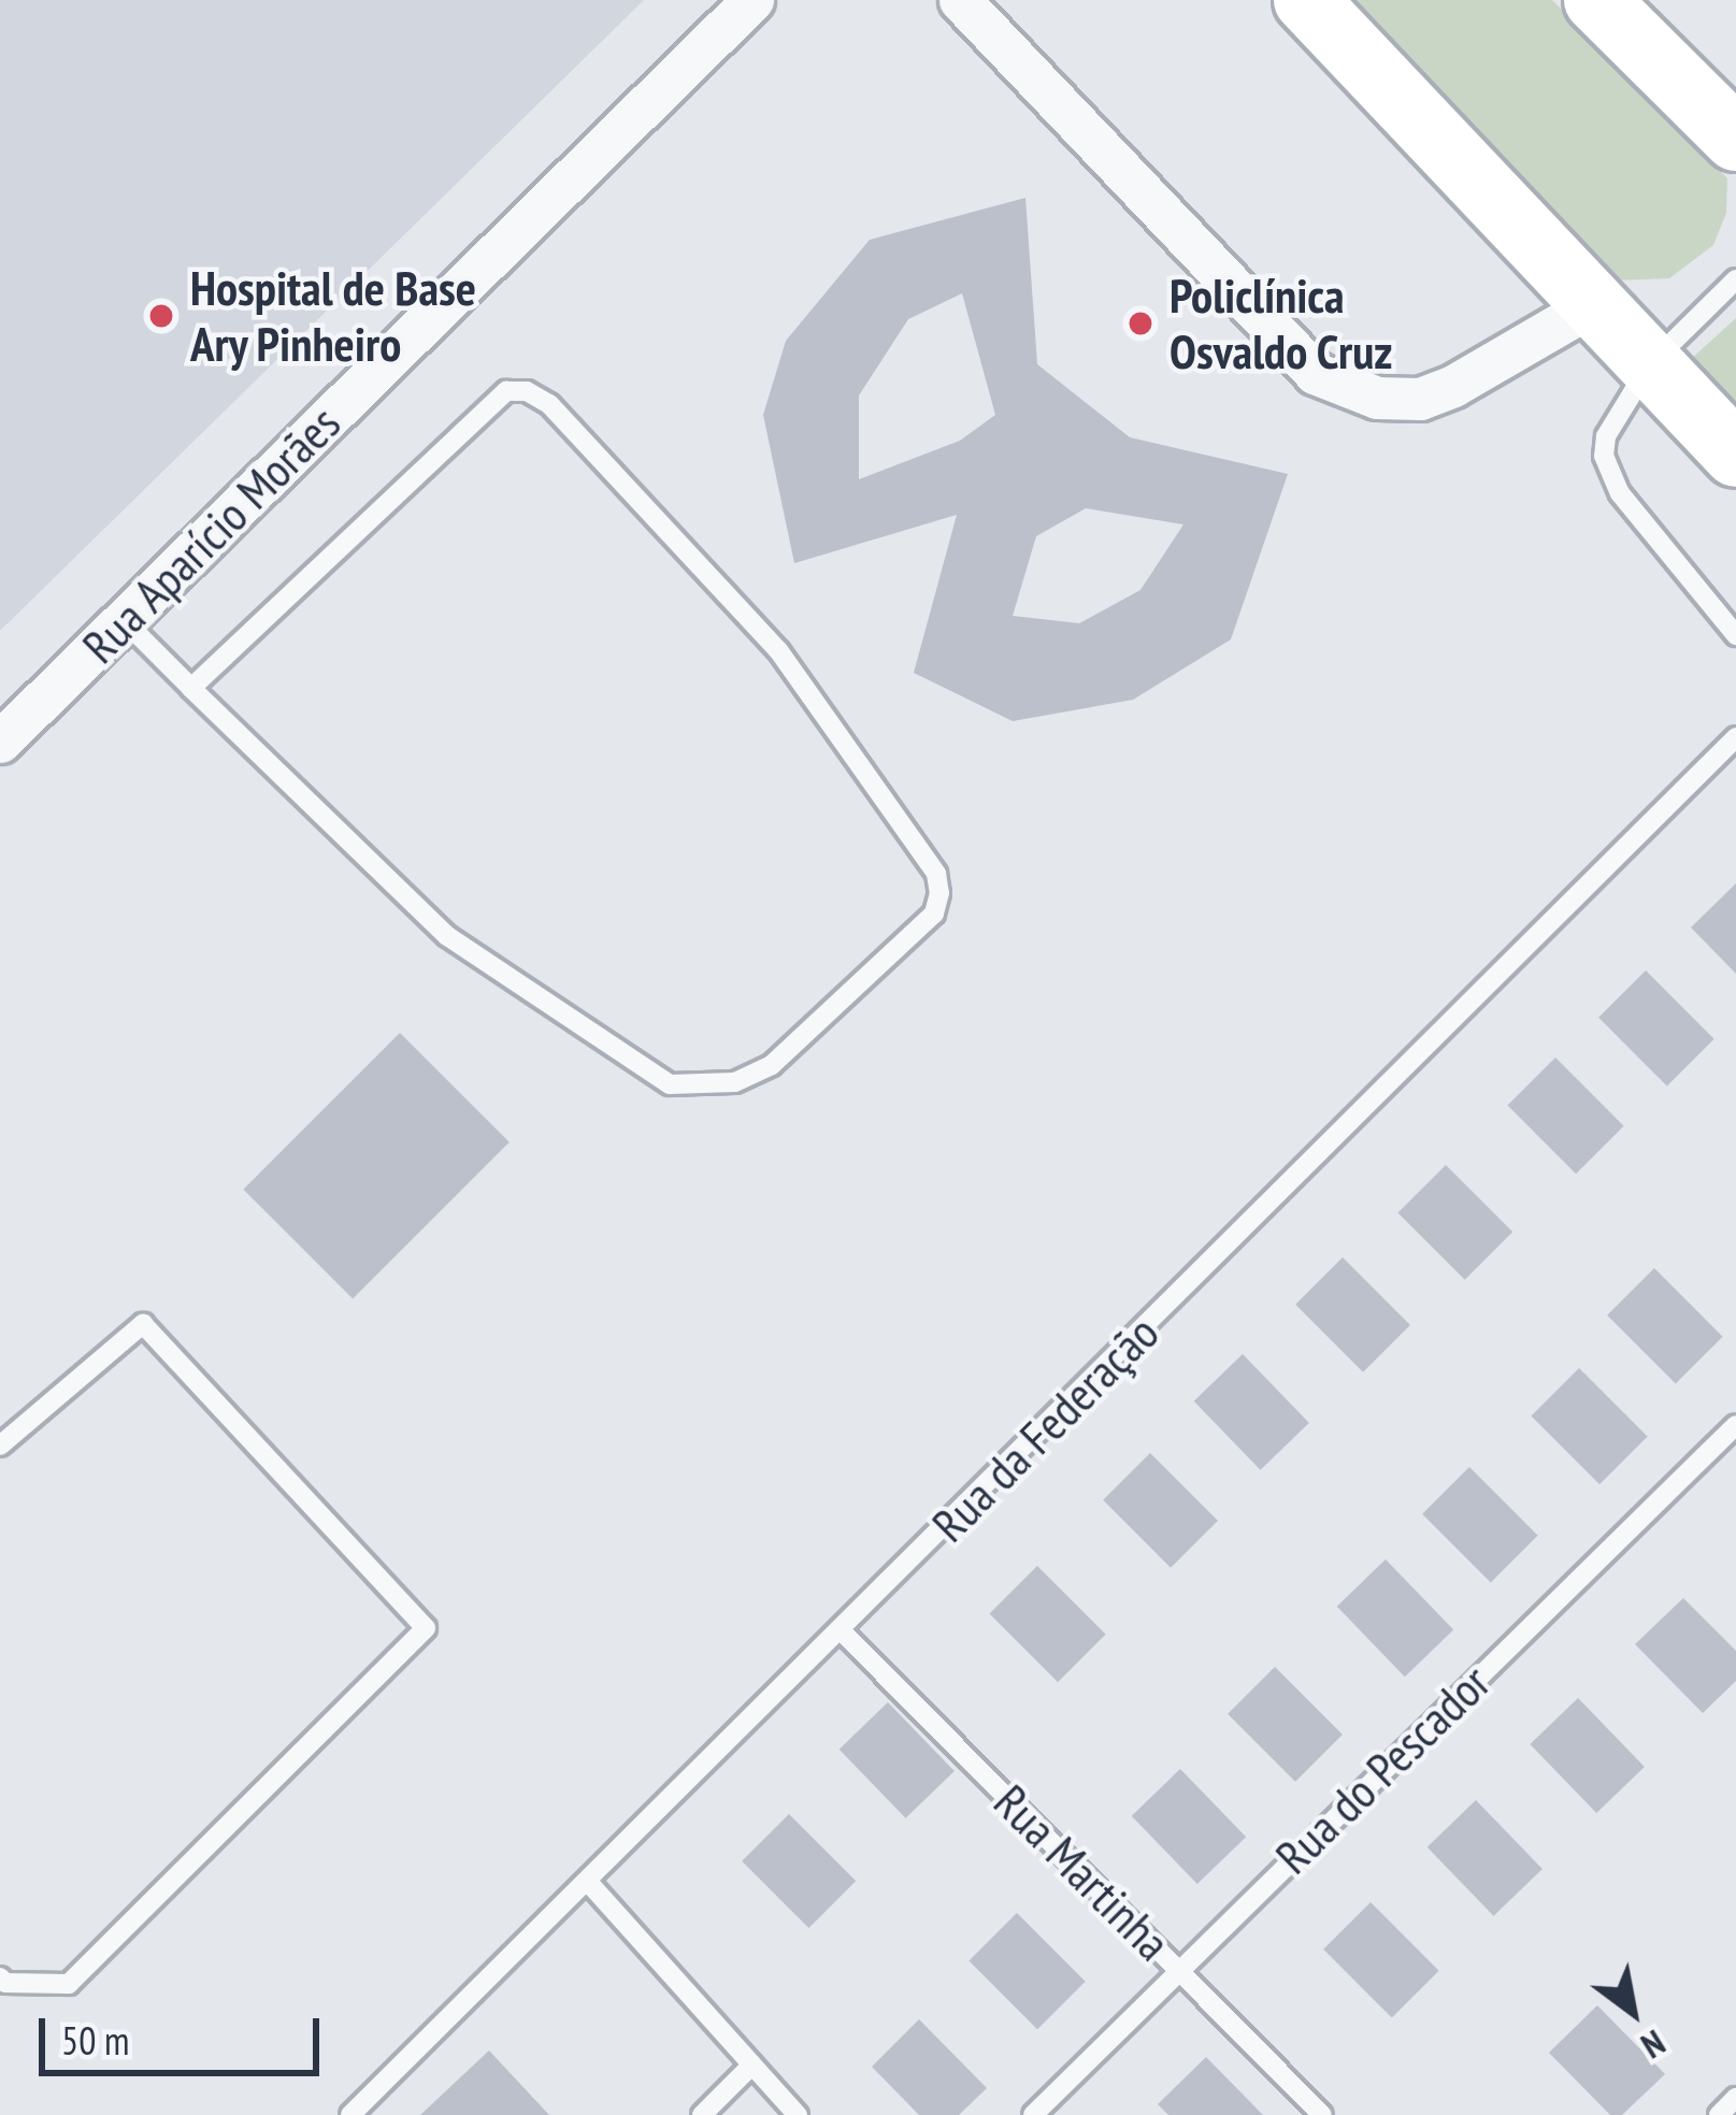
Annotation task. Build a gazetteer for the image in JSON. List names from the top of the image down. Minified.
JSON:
{"streets":{"street":["Rua Aparício Morães"],"lane":["Rua da Federação","Rua do Pescador","Rua Martinha"]},"crossings":[["Rua da Federação","Rua Martinha"],["Rua do Pescador","Rua Martinha"]],"places":["Hospital de Base Ary Pinheiro","Policlínica Osvaldo Cruz"],"scale_bar":"50 m","north":"bottom right"}
